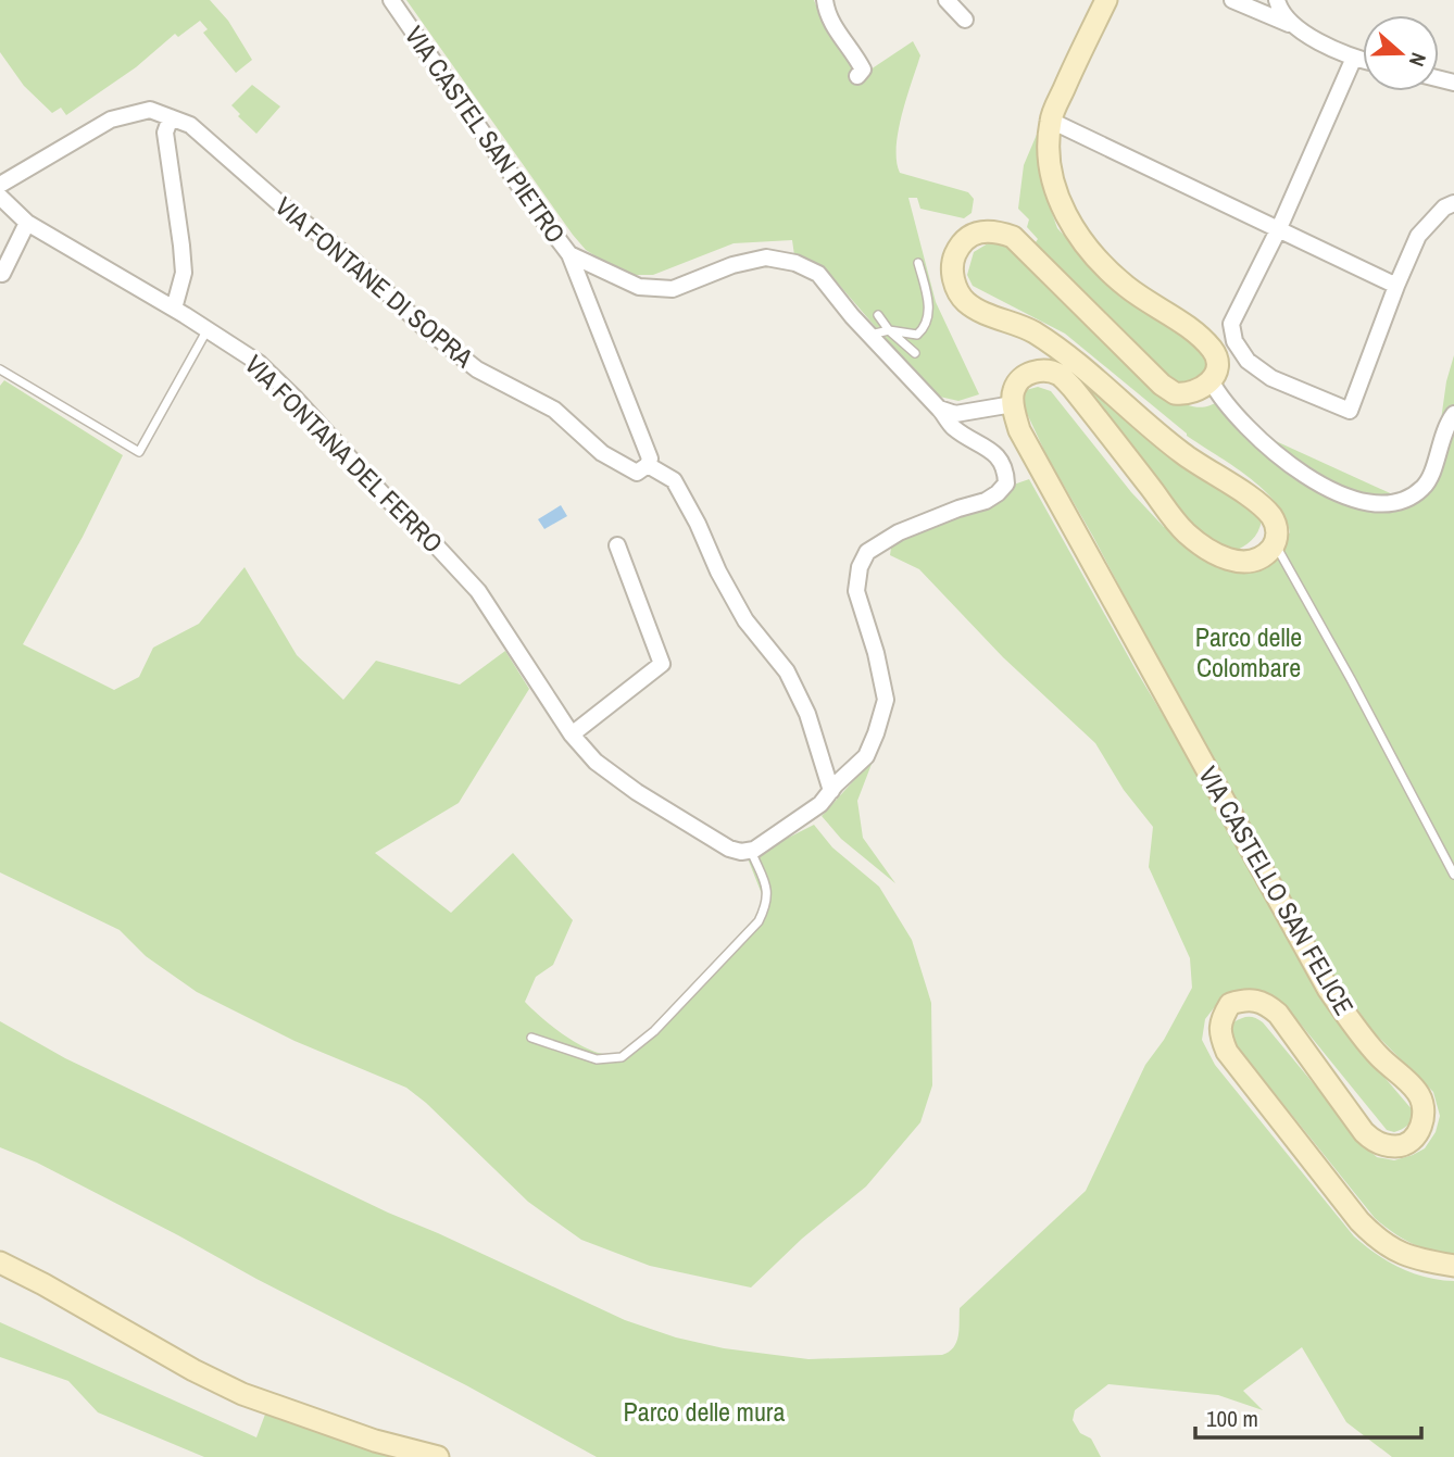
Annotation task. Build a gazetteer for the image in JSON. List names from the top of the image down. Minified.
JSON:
{"streets":{"street":["VIA CASTEL SAN PIETRO","VIA FONTANE DI SOPRA","VIA FONTANA DEL FERRO","VIA CASTELLO SAN FELICE"]},"crossings":[["VIA CASTEL SAN PIETRO","VIA FONTANE DI SOPRA"]],"parks":["Parco delle Colombare","Parco delle mura"],"scale_bar":"100 m","north":"right"}
